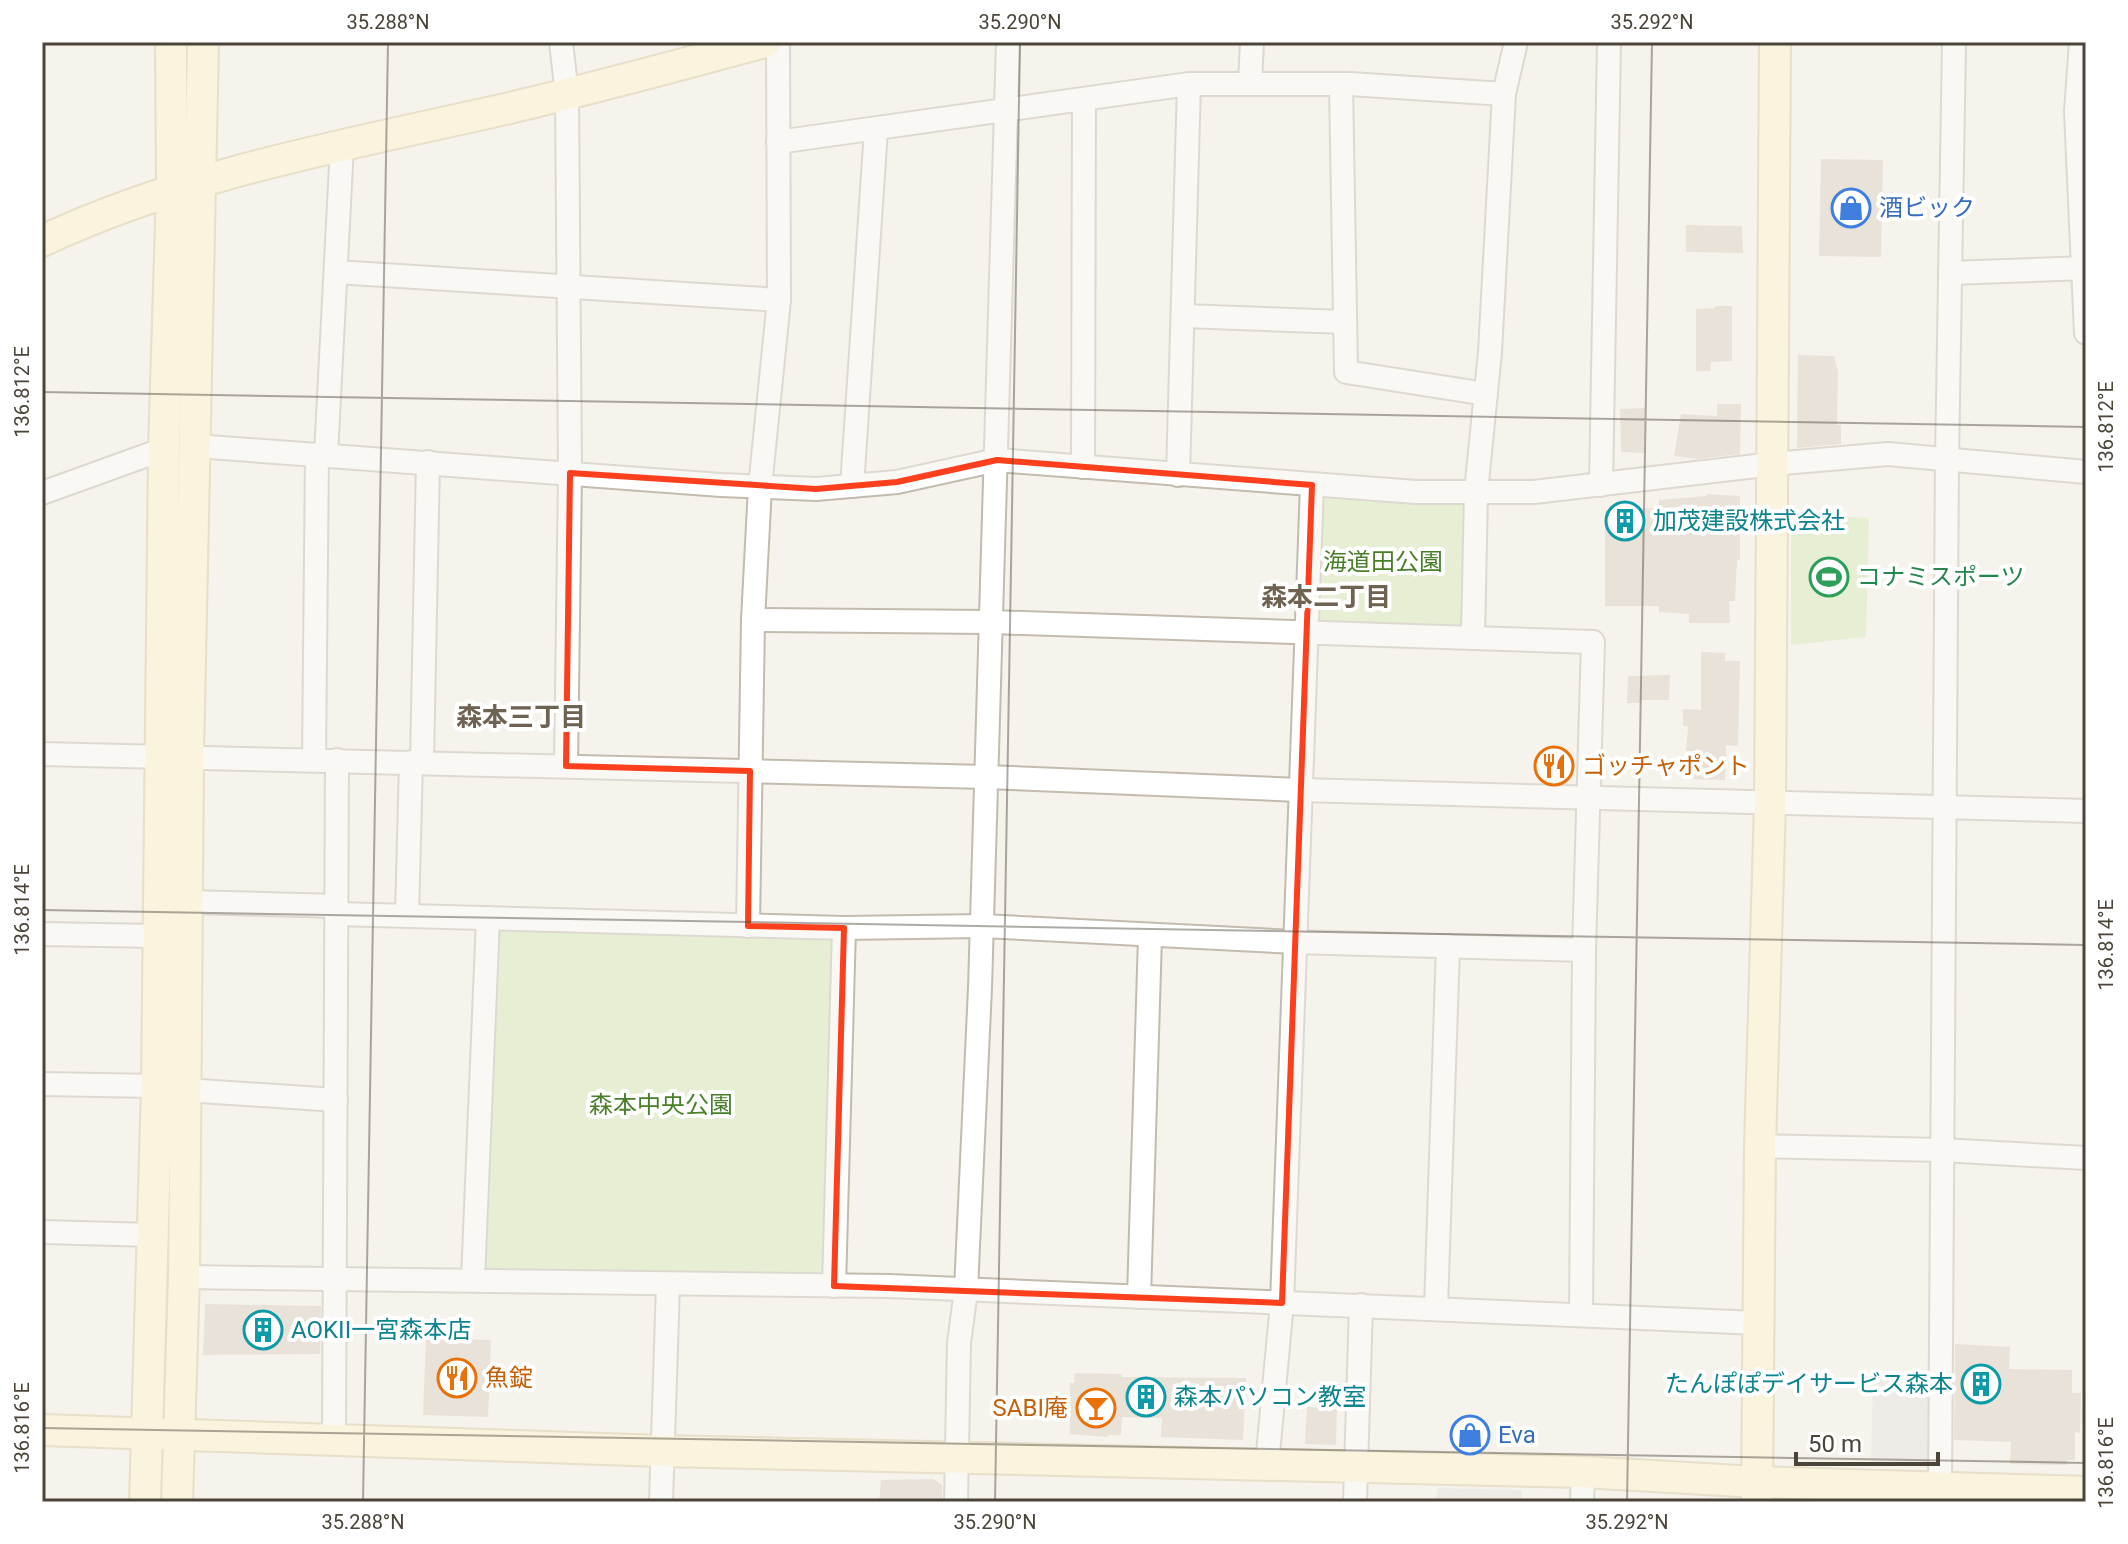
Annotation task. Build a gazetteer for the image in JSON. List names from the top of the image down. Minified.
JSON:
{"districts":["森本二丁目","森本三丁目"],"parks":["海道田公園","森本中央公園"],"places":{"shop":["酒ビック","Eva"],"building":["加茂建設株式会社","AOKII一宮森本店","たんぽぽデイサービス森本","森本パソコン教室"],"sports":["コナミスポーツ"],"restaurant":["ゴッチャポント","魚錠"],"bar":["SABI庵"]},"scale_bar":"50 m","coordinates":["35.288°N","35.290°N","35.292°N","136.812°E","136.814°E","136.816°E"]}
